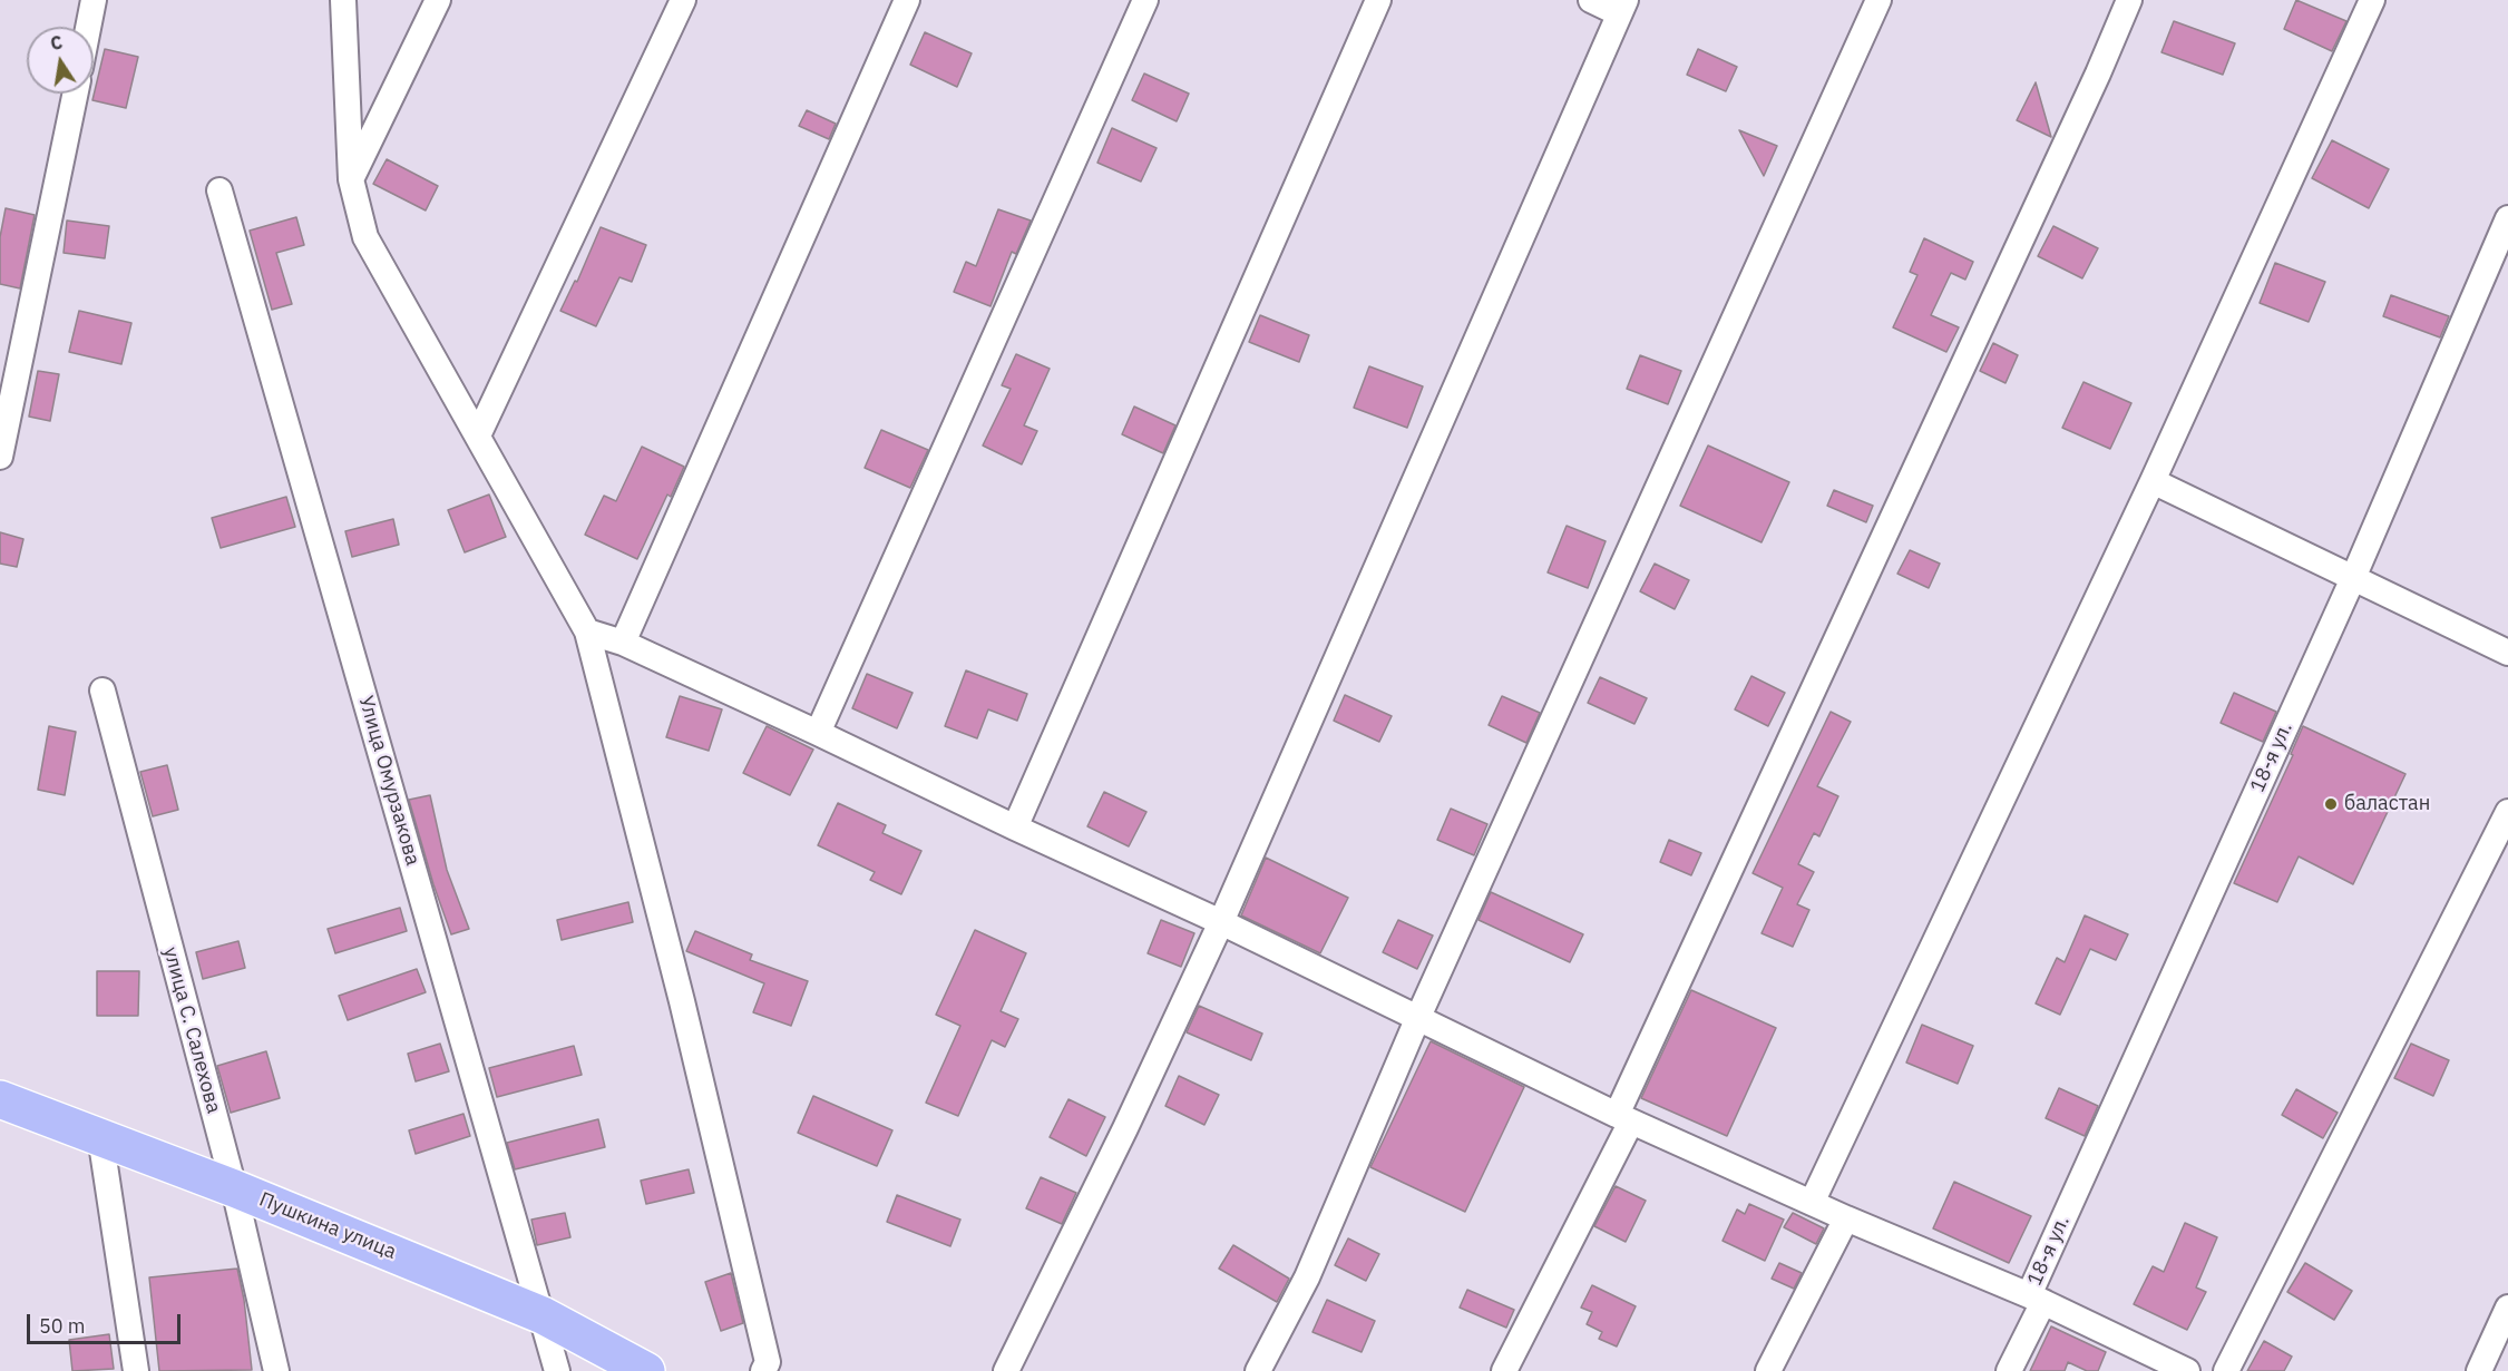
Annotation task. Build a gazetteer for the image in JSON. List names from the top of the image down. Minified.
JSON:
{"streets":{"highway":["Пушкина улица"],"street":["18-я ул.","Улица Омурзакова","улица С. Салехова"]},"crossings":[["Улица Омурзакова","Пушкина улица"],["улица С. Салехова","Пушкина улица"]],"places":["баластан"],"scale_bar":"50 m","north":"top"}
